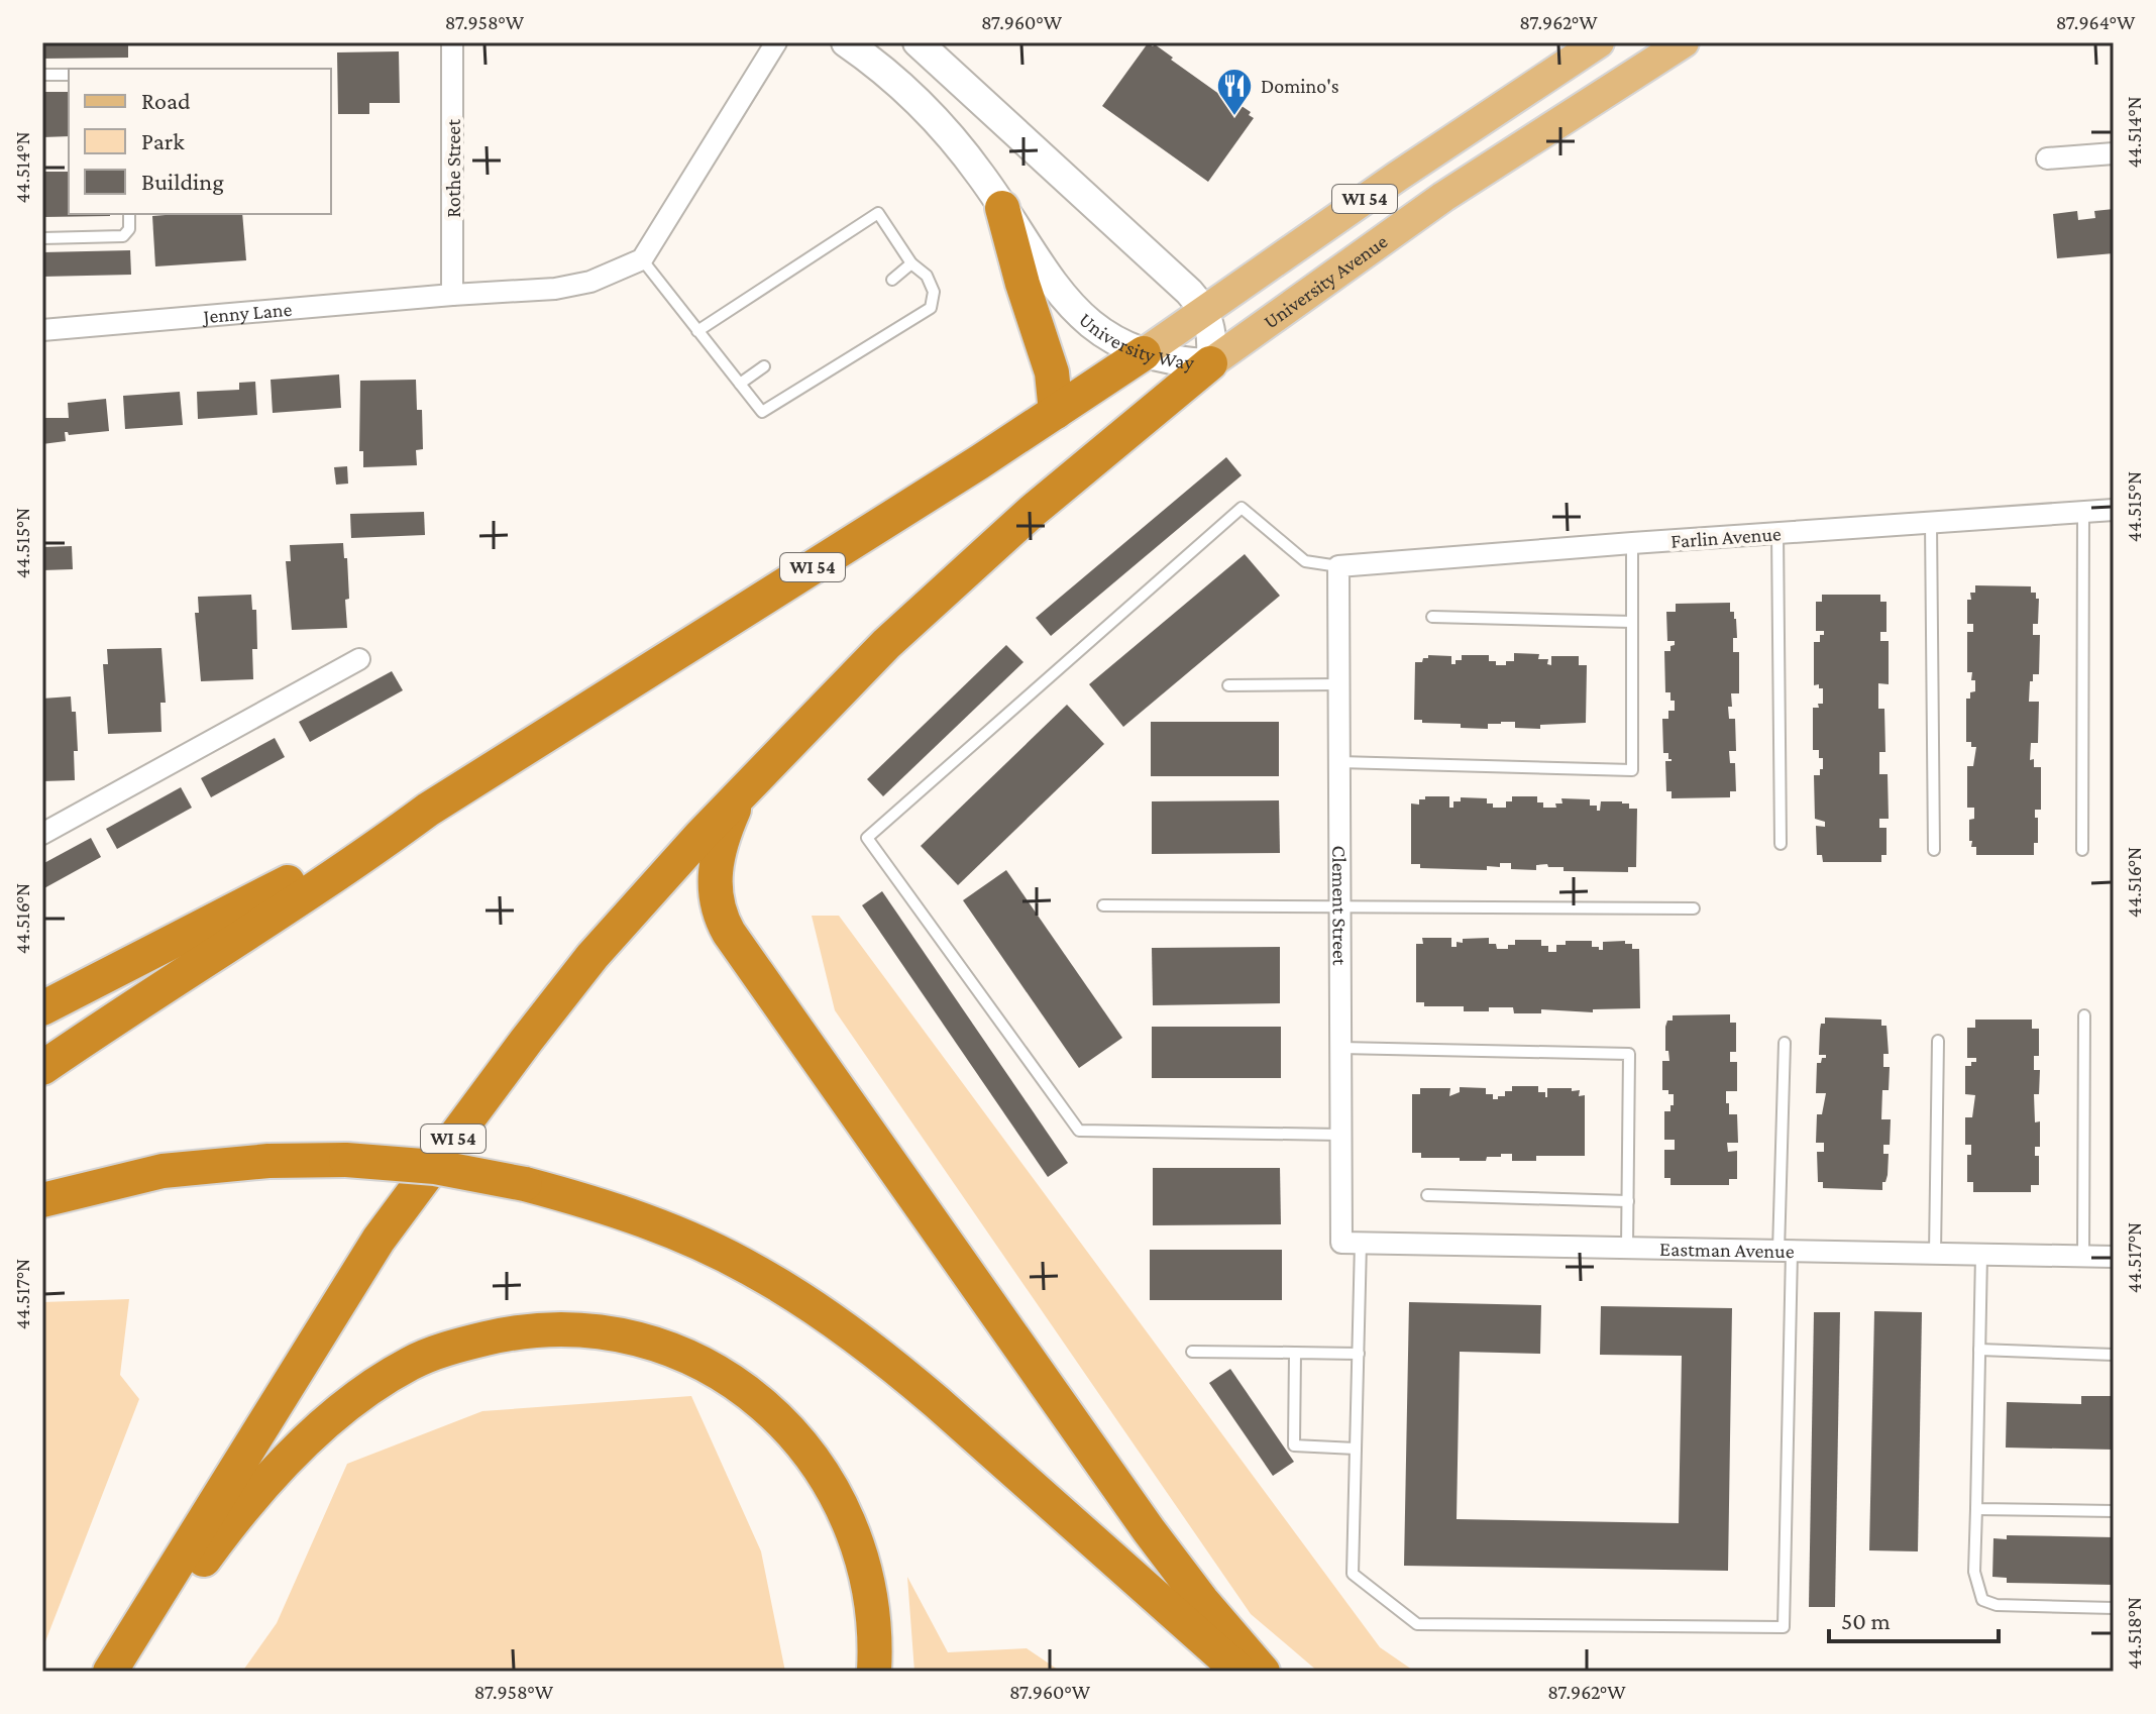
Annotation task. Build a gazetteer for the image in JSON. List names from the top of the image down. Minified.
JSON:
{"streets":{"highway":["WI 54"],"main road":["University Avenue","University Way"],"street":["Rothe Street","Jenny Lane","Farlin Avenue","Clement Street","Eastman Avenue"]},"crossings":[["Rothe Street","Jenny Lane"],["WI 54","University Avenue"],["WI 54","University Way"],["University Avenue","University Way"],["Farlin Avenue","Clement Street"],["Clement Street","Eastman Avenue"]],"places":{"restaurant":["Domino's"]},"legend":["Road","Park","Building"],"scale_bar":"50 m","coordinates":["87.958°W","87.960°W","87.962°W","87.964°W","44.514°N","44.515°N","44.516°N","44.517°N","44.518°N"]}
